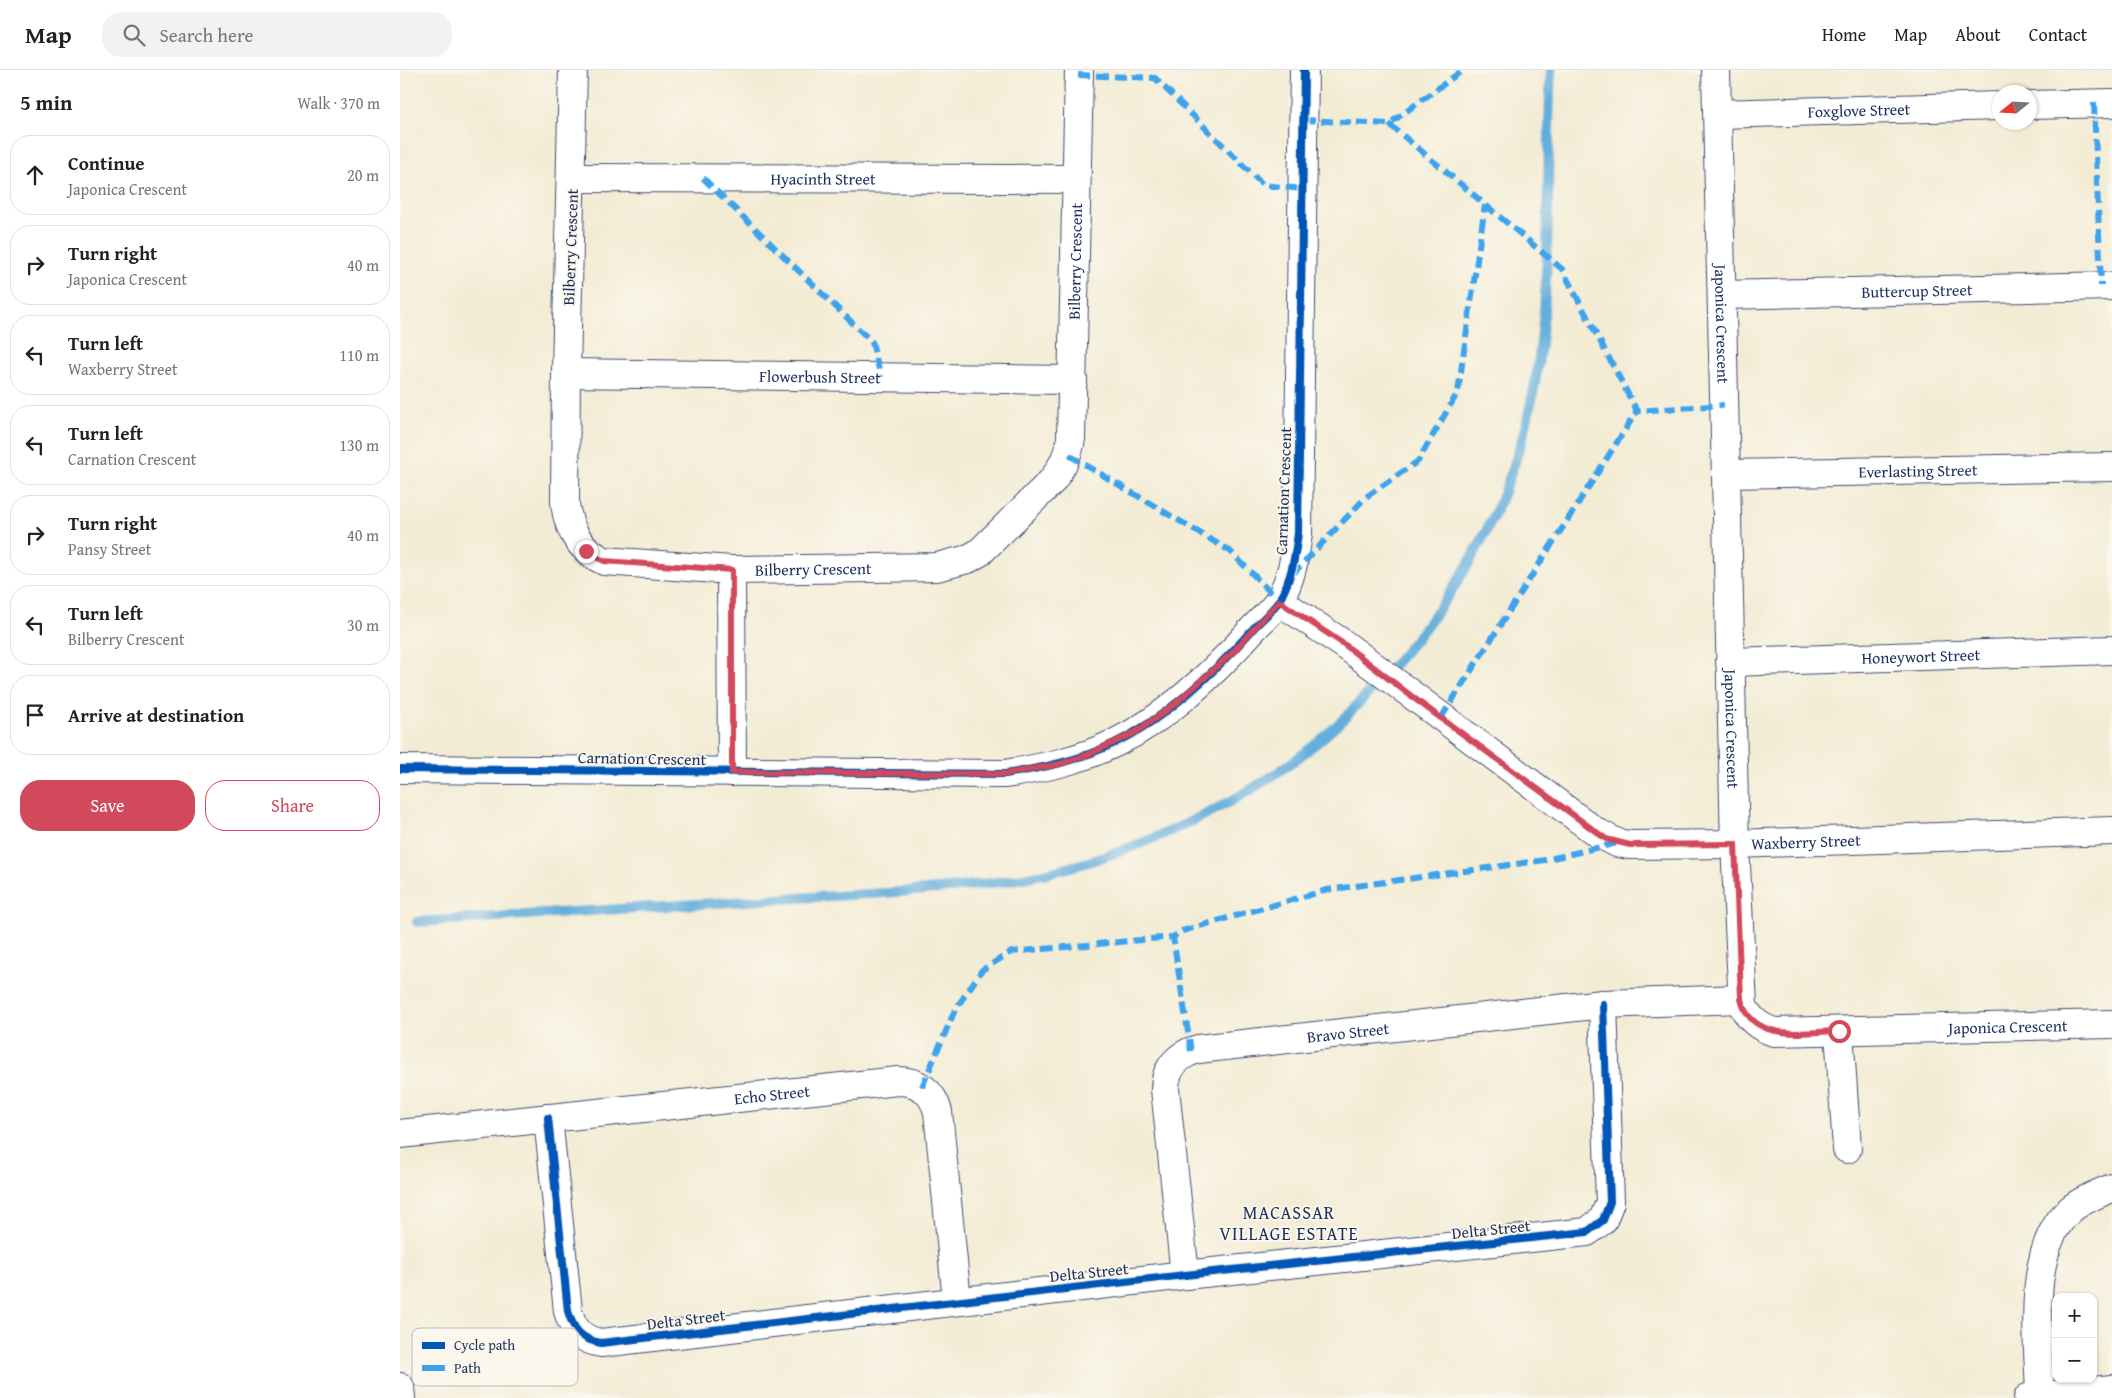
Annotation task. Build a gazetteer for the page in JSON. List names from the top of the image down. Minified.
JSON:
{"streets":{"street":["Foxglove Street","Hyacinth Street","Bilberry Crescent","Buttercup Street","Japonica Crescent","Flowerbush Street","Everlasting Street","Carnation Crescent","Honeywort Street","Waxberry Street","Bravo Street","Echo Street","Delta Street"]},"crossings":[["Foxglove Street","Japonica Crescent"],["Hyacinth Street","Bilberry Crescent"],["Bilberry Crescent","Flowerbush Street"],["Buttercup Street","Japonica Crescent"],["Japonica Crescent","Everlasting Street"],["Japonica Crescent","Honeywort Street"],["Japonica Crescent","Waxberry Street"],["Japonica Crescent","Bravo Street"],["Carnation Crescent","Waxberry Street"],["Bravo Street","Delta Street"],["Echo Street","Delta Street"]],"districts":["MACASSAR VILLAGE ESTATE"],"legend":["Cycle path","Path"],"north":"left","page":{"header":"Map","search":"Search here","nav":["Home","Map","About","Contact"],"heading":["5 min","Walk · 370 m"],"list":[["Continue","Japonica Crescent","20 m"],["Turn right","Japonica Crescent","40 m"],["Turn left","Waxberry Street","110 m"],["Turn left","Carnation Crescent","130 m"],["Turn right","Pansy Street","40 m"],["Turn left","Bilberry Crescent","30 m"],"Arrive at destination"],"buttons":["Save","Share"],"map_buttons":["+","−"]}}
